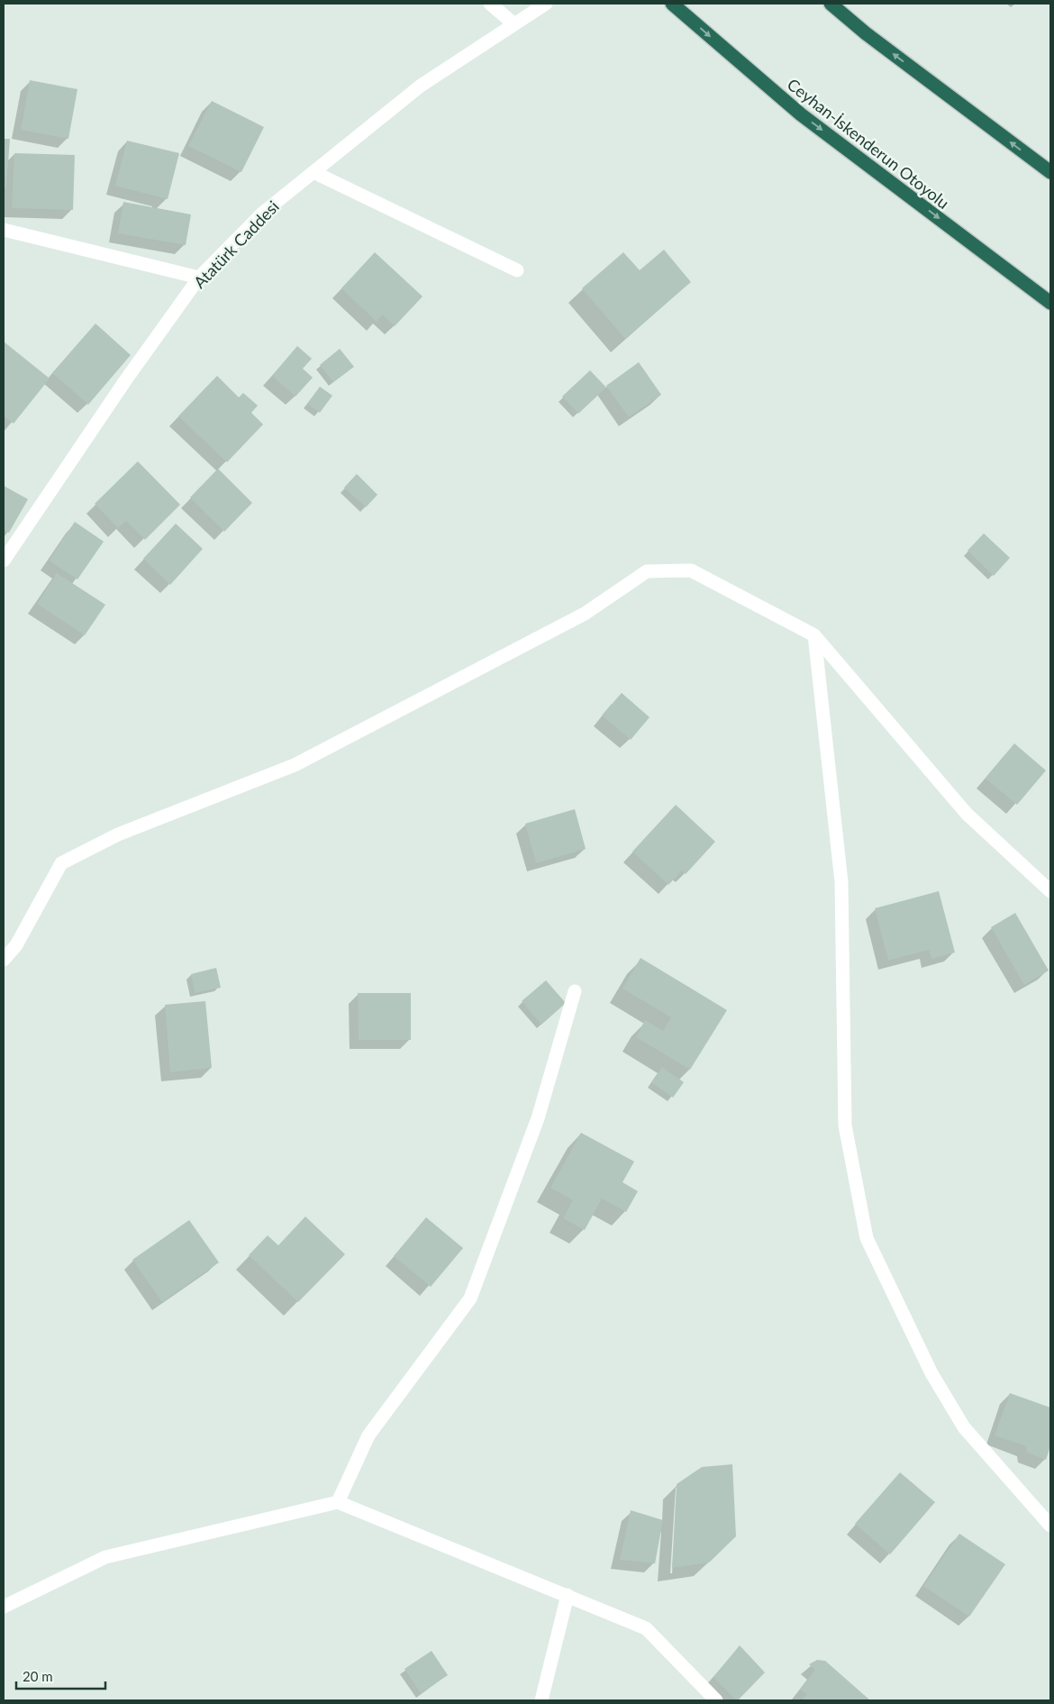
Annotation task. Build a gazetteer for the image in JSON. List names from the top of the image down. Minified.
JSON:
{"streets":{"highway":["Ceyhan-İskenderun Otoyolu"],"street":["Atatürk Caddesi"]},"scale_bar":"20 m"}
